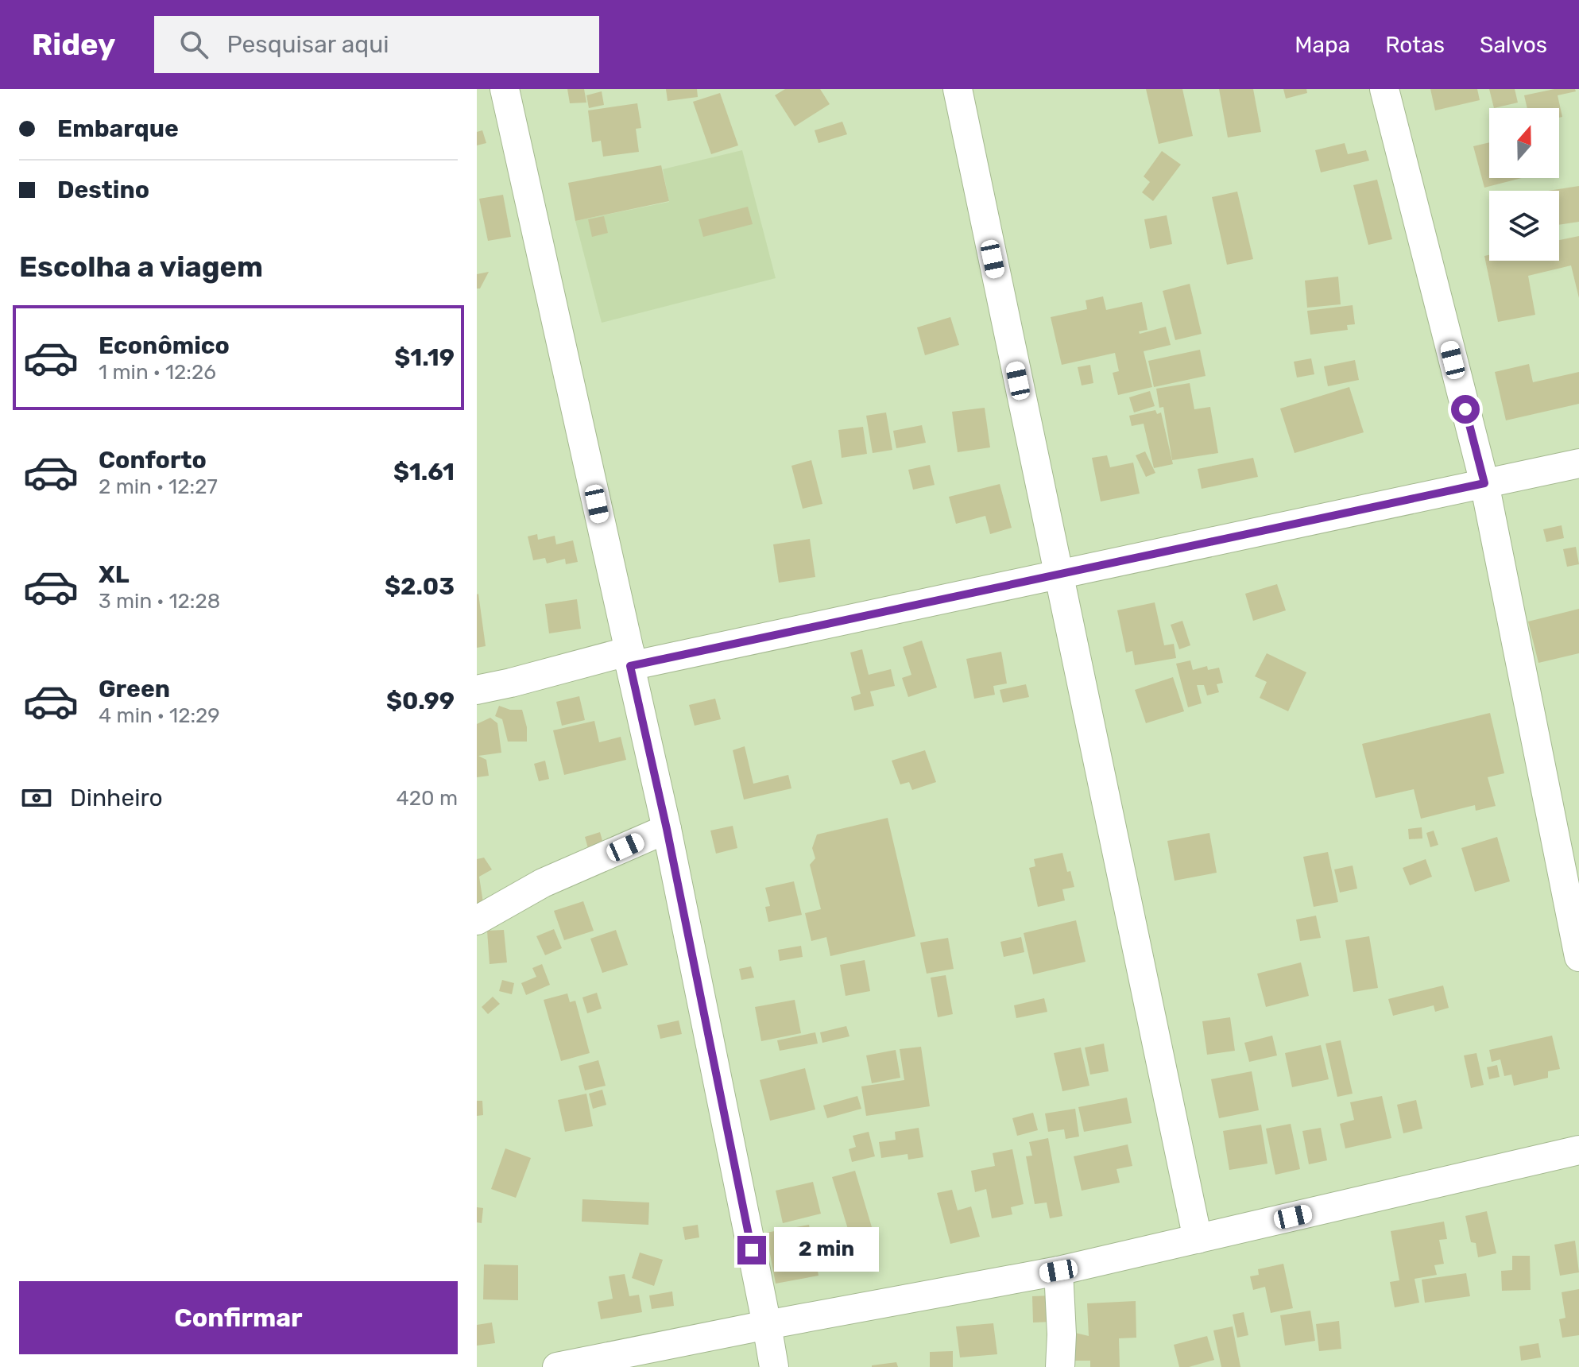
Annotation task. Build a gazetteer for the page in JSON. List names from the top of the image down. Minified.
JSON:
{"north":"top","page":{"header":"Ridey","search":"Pesquisar aqui","nav":["Mapa","Rotas","Salvos"],"banner":["Embarque","Destino"],"heading":"Escolha a viagem","list":[{"name":"Econômico","note":"1 min · 12:26","value":"$1.19"},{"name":"Conforto","note":"2 min · 12:27","value":"$1.61"},{"name":"XL","note":"3 min · 12:28","value":"$2.03"},{"name":"Green","note":"4 min · 12:29","value":"$0.99"}],"pay":["Dinheiro","420 m"],"bubble":"2 min","buttons":"Confirmar"}}
